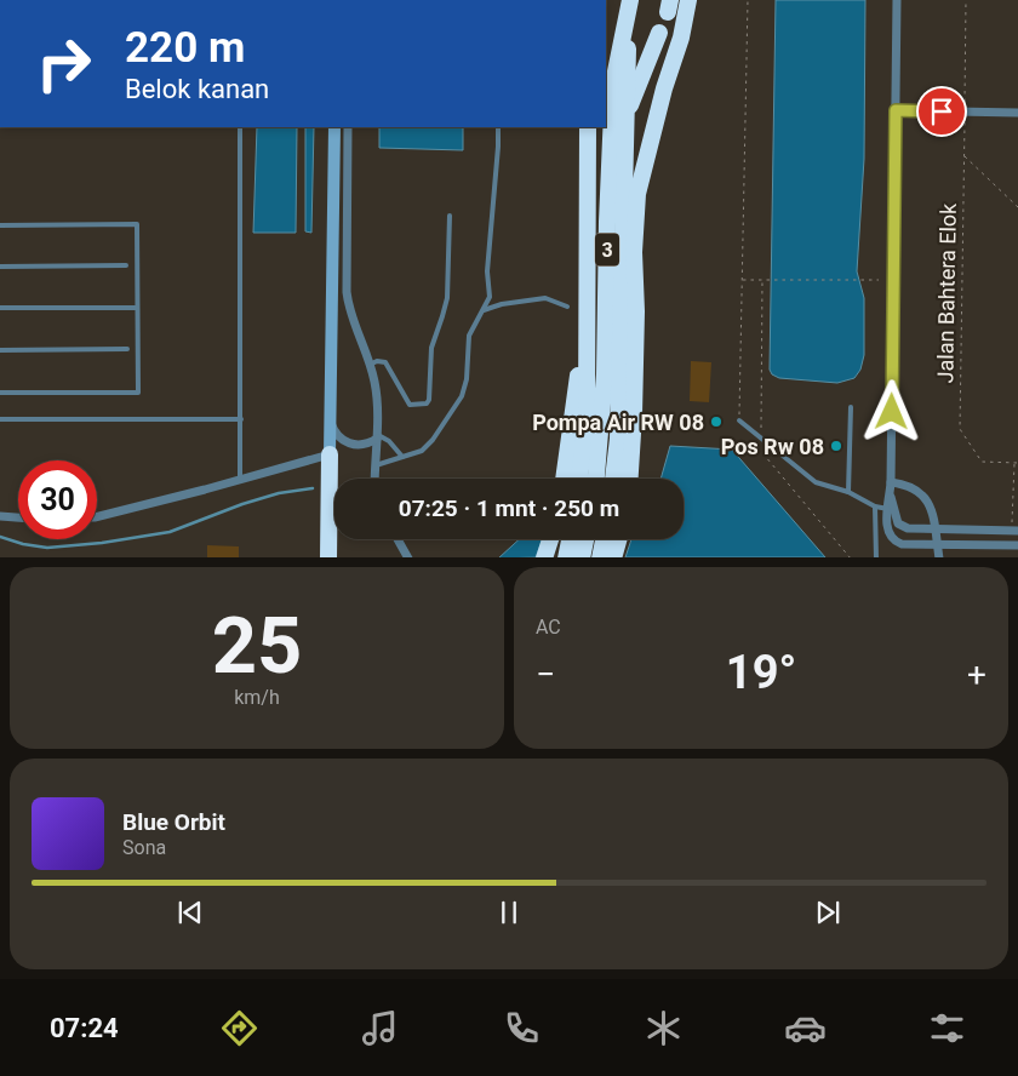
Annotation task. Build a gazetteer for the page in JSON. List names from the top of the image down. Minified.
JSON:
{"streets":{"highway":["3"],"path":["Jalan Bahtera Elok"]},"places":["Pompa Air RW 08","Pos Rw 08"],"page":{"turn":["220 m","Belok kanan"],"limit":"30","trip":"07:25 · 1 mnt · 250 m","tile":[["25","km/h"],"AC"],"heat":["−","19°","+"],"song":["Blue Orbit","Sona"],"tabs":"07:24"}}
